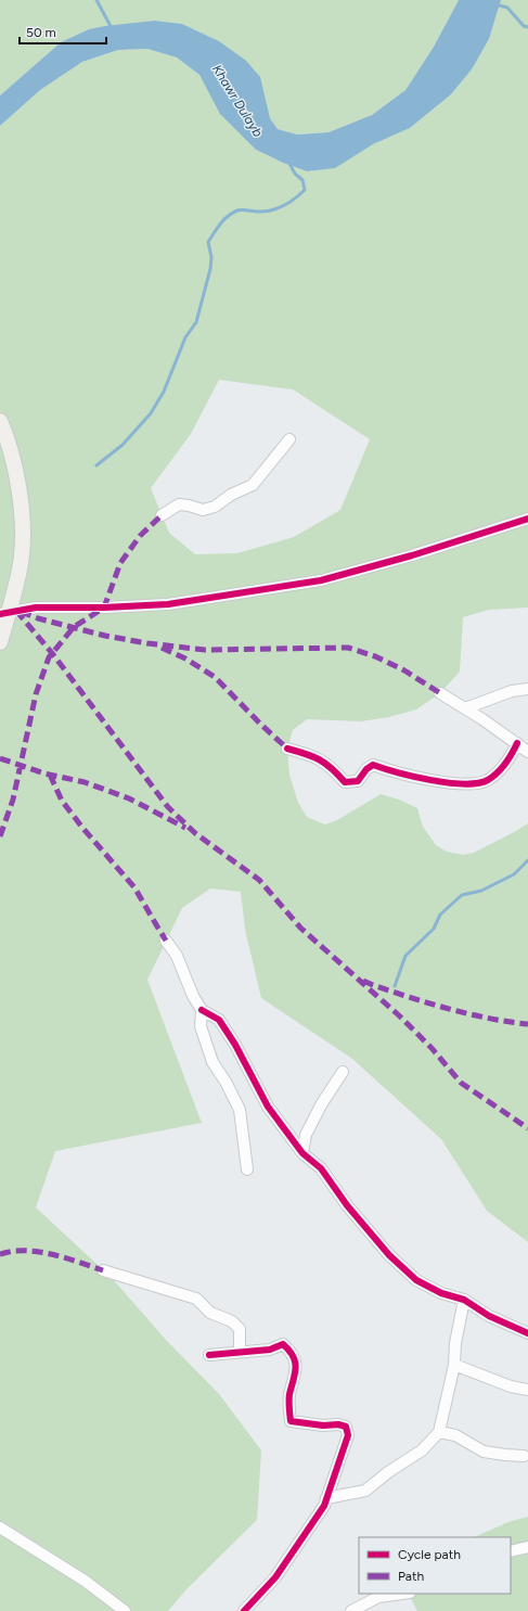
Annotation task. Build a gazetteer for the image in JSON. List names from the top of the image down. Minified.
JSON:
{"water":["Khawr Dulayb"],"legend":["Cycle path","Path"],"scale_bar":"50 m"}
